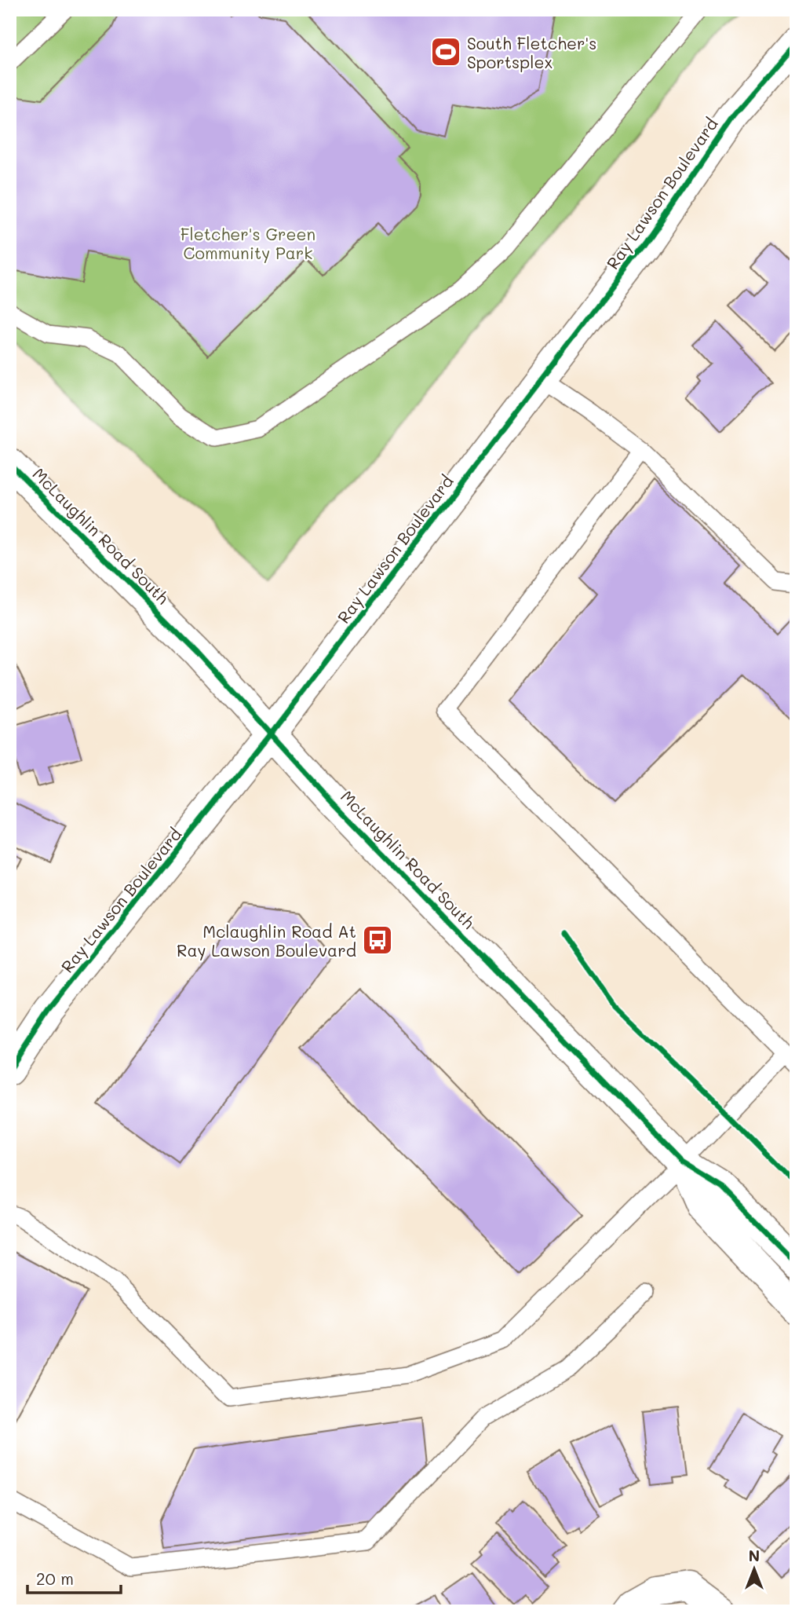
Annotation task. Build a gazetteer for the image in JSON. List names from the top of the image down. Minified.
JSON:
{"streets":{"street":["Ray Lawson Boulevard","McLaughlin Road South"]},"crossings":[["Ray Lawson Boulevard","McLaughlin Road South"]],"parks":["Fletcher's Green Community Park"],"places":{"sports":["South Fletcher's Sportsplex"],"bus stop":["Mclaughlin Road At Ray Lawson Boulevard"]},"scale_bar":"20 m","north":"top"}
